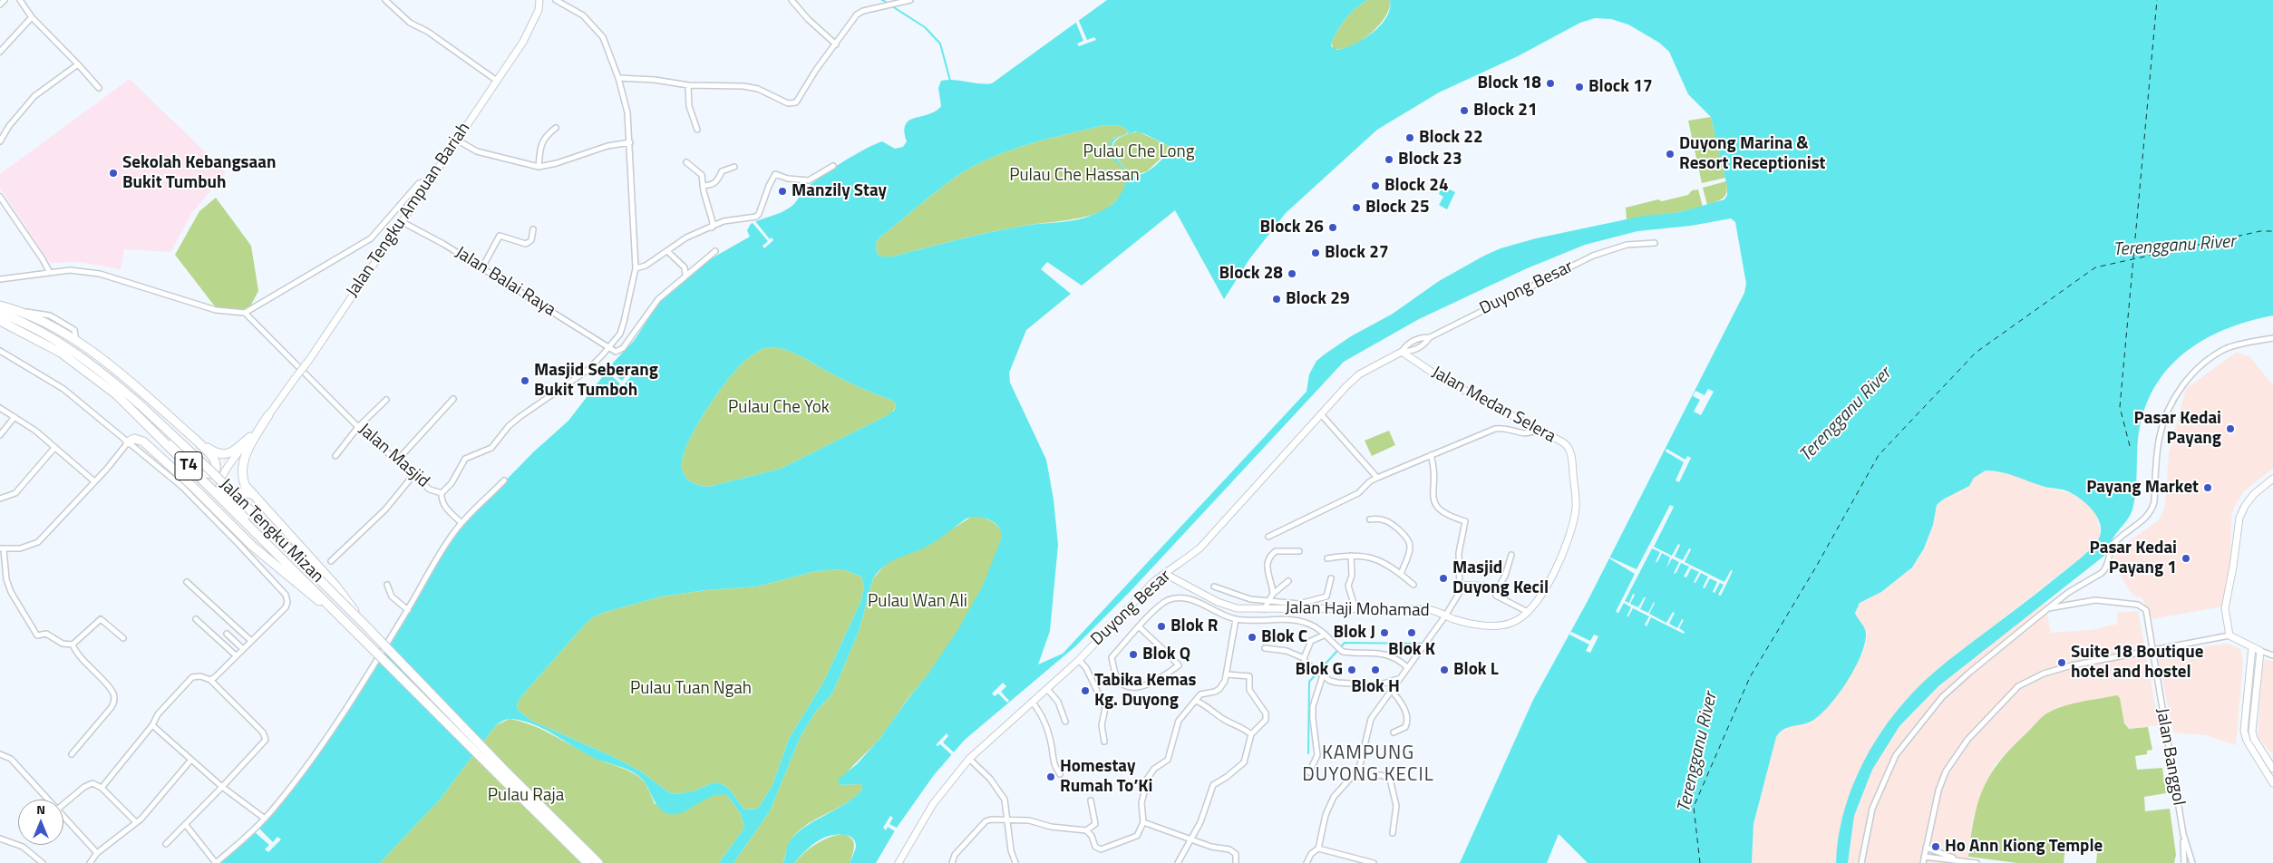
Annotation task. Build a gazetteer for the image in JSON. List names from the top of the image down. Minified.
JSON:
{"streets":{"highway":["T4","Jalan Tengku Mizan"],"street":["Jalan Tengku Ampuan Bariah","Jalan Balai Raya","Duyong Besar","Jalan Medan Selera","Jalan Masjid","Jalan Haji Mohamad","Jalan Banggol"]},"crossings":[["Jalan Tengku Ampuan Bariah","Jalan Balai Raya"],["Jalan Balai Raya","Jalan Masjid"],["Duyong Besar","Jalan Medan Selera"],["Duyong Besar","Jalan Haji Mohamad"],["Jalan Medan Selera","Jalan Haji Mohamad"],["T4","Jalan Tengku Mizan"]],"districts":["KAMPUNG DUYONG KECIL"],"water":["Terengganu River"],"parks":["Pulau Che Long","Pulau Che Hassan","Pulau Che Yok","Pulau Wan Ali","Pulau Tuan Ngah","Pulau Raja"],"places":["Block 18","Block 17","Block 21","Block 22","Duyong Marina & Resort Receptionist","Block 23","Sekolah Kebangsaan Bukit Tumbuh","Block 24","Manzily Stay","Block 25","Block 26","Block 27","Block 28","Block 29","Masjid Seberang Bukit Tumboh","Pasar Kedai Payang","Payang Market","Pasar Kedai Payang 1","Masjid Duyong Kecil","Blok R","Blok J","Blok K","Blok C","Blok Q","Suite 18 Boutique hotel and hostel","Blok G","Blok H","Blok L","Tabika Kemas Kg. Duyong","Homestay Rumah To’Ki","Ho Ann Kiong Temple"],"north":"top"}
